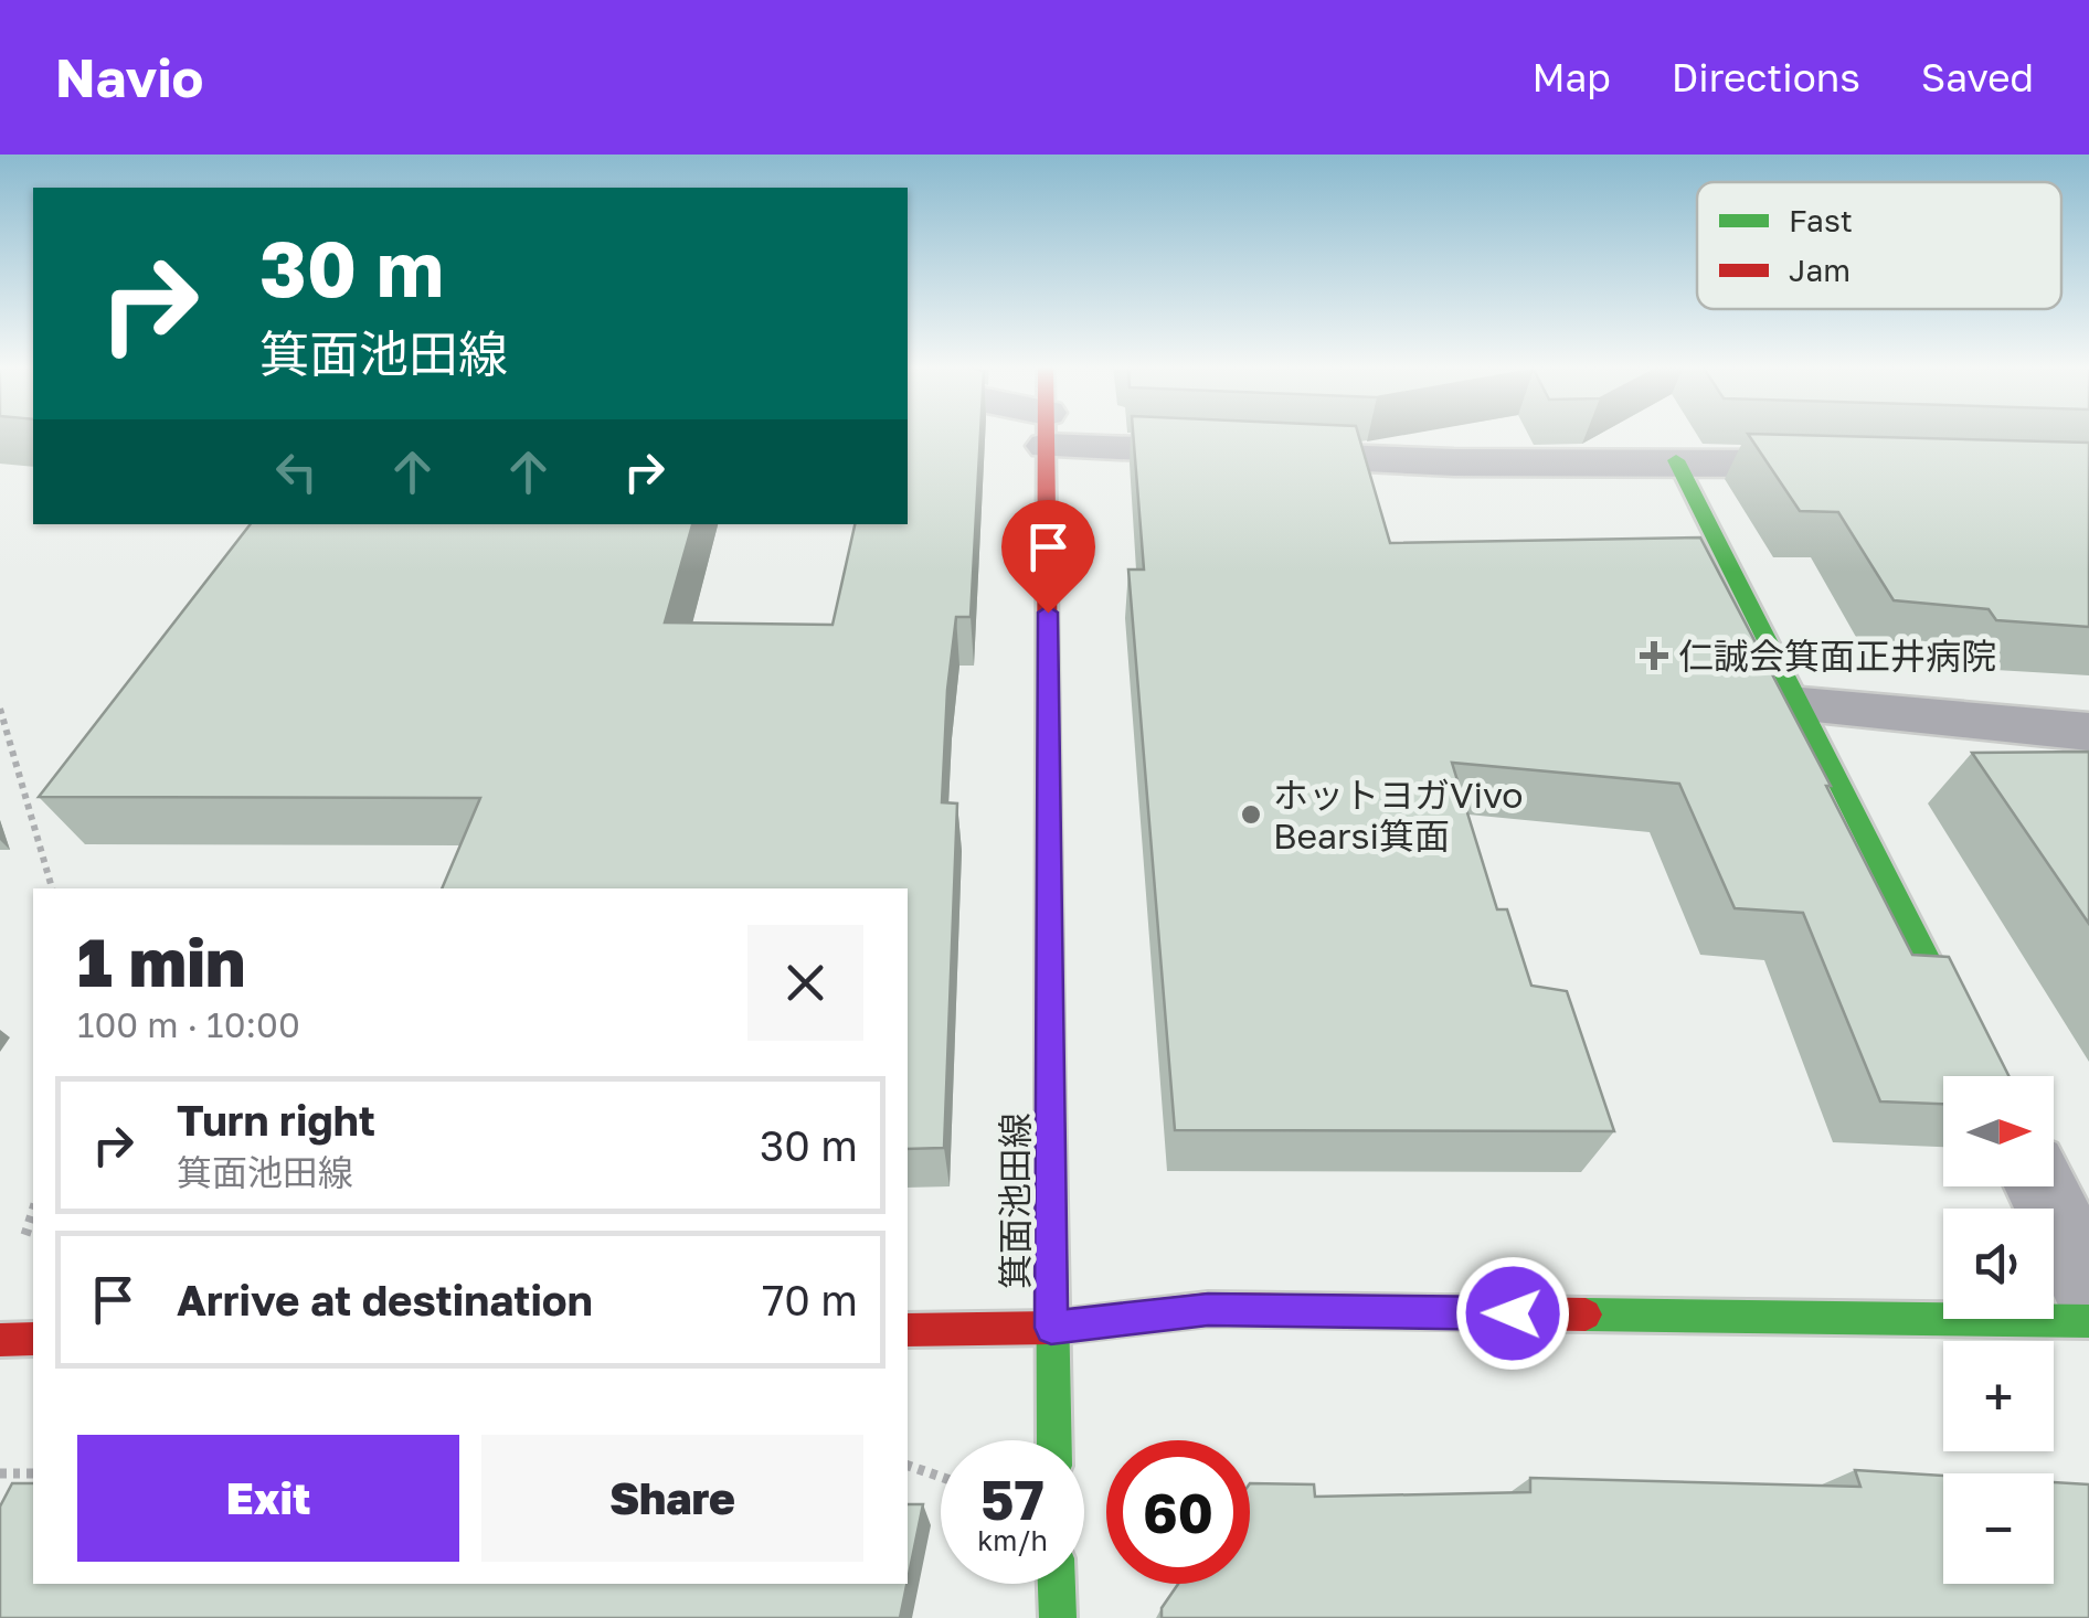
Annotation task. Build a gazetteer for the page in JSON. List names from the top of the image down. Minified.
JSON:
{"streets":{"main road":["箕面池田線"]},"places":{"health":["仁誠会箕面正井病院"],"other":["ホットヨガVivo Bearsi箕面"]},"legend":["Fast","Jam"],"north":"right","page":{"header":"Navio","nav":["Map","Directions","Saved"],"turn":["30 m","箕面池田線"],"heading":["1 min","100 m · 10:00"],"map_buttons":["+","−"],"list":[{"name":"Turn right","note":"箕面池田線","value":"30 m"},{"name":"Arrive at destination","value":"70 m"}],"buttons":["Exit","Share"],"speed":"57 km/h","limit":"60"}}
